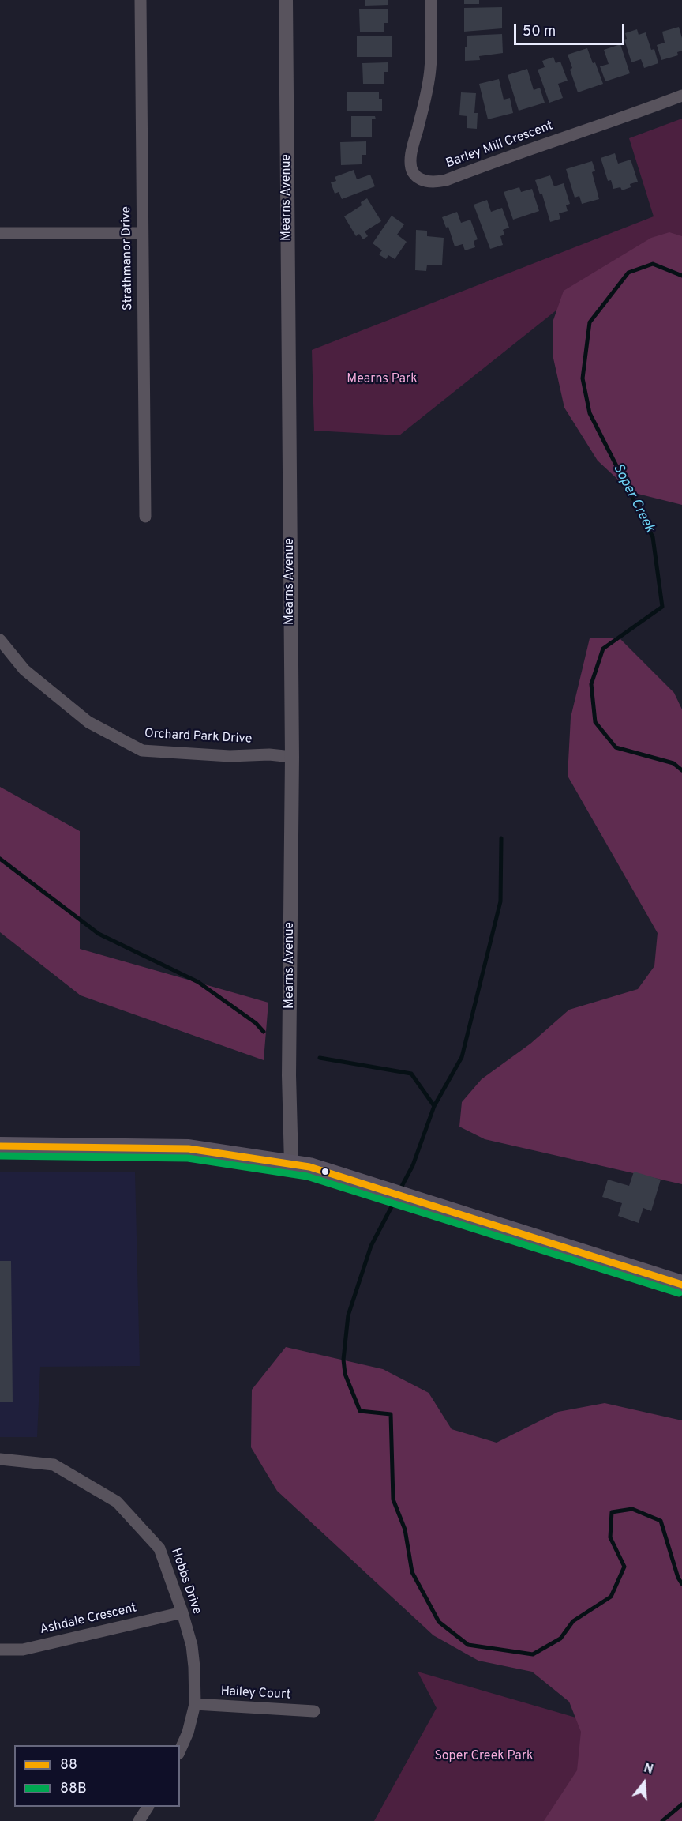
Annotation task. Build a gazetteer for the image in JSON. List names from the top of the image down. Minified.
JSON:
{"streets":{"street":["Barley Mill Crescent","Mearns Avenue","Strathmanor Drive","Orchard Park Drive","Hobbs Drive","Ashdale Crescent","Hailey Court"]},"crossings":[["Mearns Avenue","Orchard Park Drive"],["Hobbs Drive","Ashdale Crescent"],["Hobbs Drive","Hailey Court"]],"water":["Soper Creek"],"parks":["Mearns Park","Soper Creek Park"],"lines":["transit line 88","transit line 88B"],"legend":["88","88B"],"scale_bar":"50 m","north":"top"}
